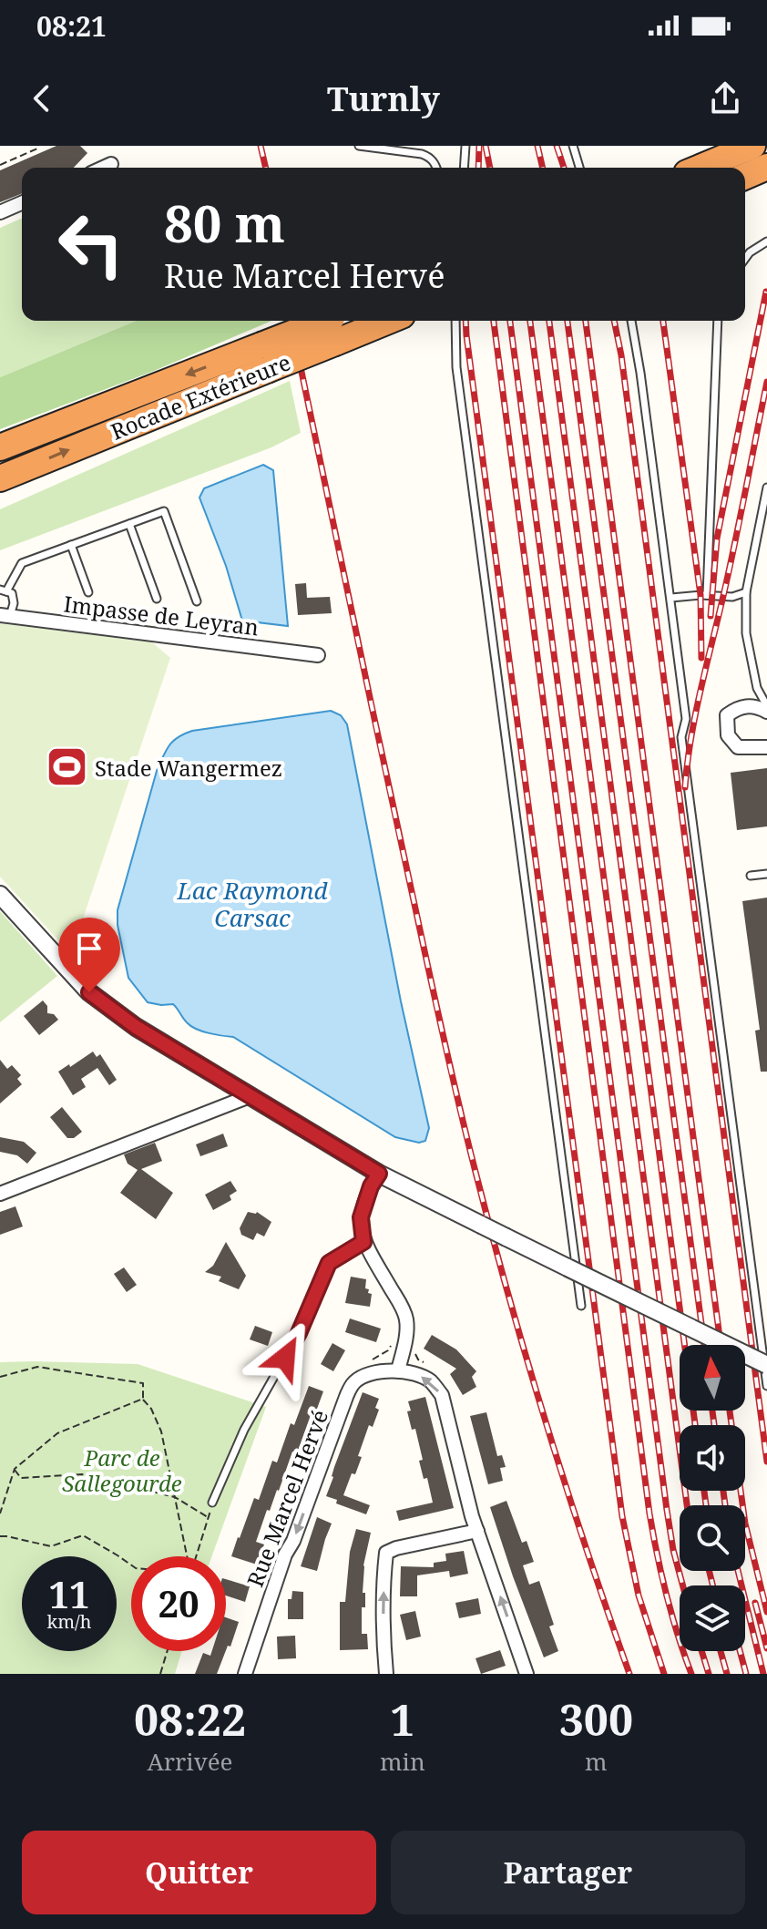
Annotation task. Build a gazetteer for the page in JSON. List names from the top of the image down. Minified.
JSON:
{"streets":{"highway":["Rocade Extérieure"],"street":["Impasse de Leyran","Rue Marcel Hervé"]},"one_way":["Rue Marcel Hervé"],"water":["Lac Raymond Carsac"],"parks":["Parc de Sallegourde"],"places":{"sports":["Stade Wangermez"]},"north":"top","page":{"status":"08:21","header":"Turnly","turn":["80 m","Rue Marcel Hervé"],"speed":"11 km/h","limit":"20","eta":["08:22","Arrivée","1","min","300","m"],"buttons":["Quitter","Partager"]}}
